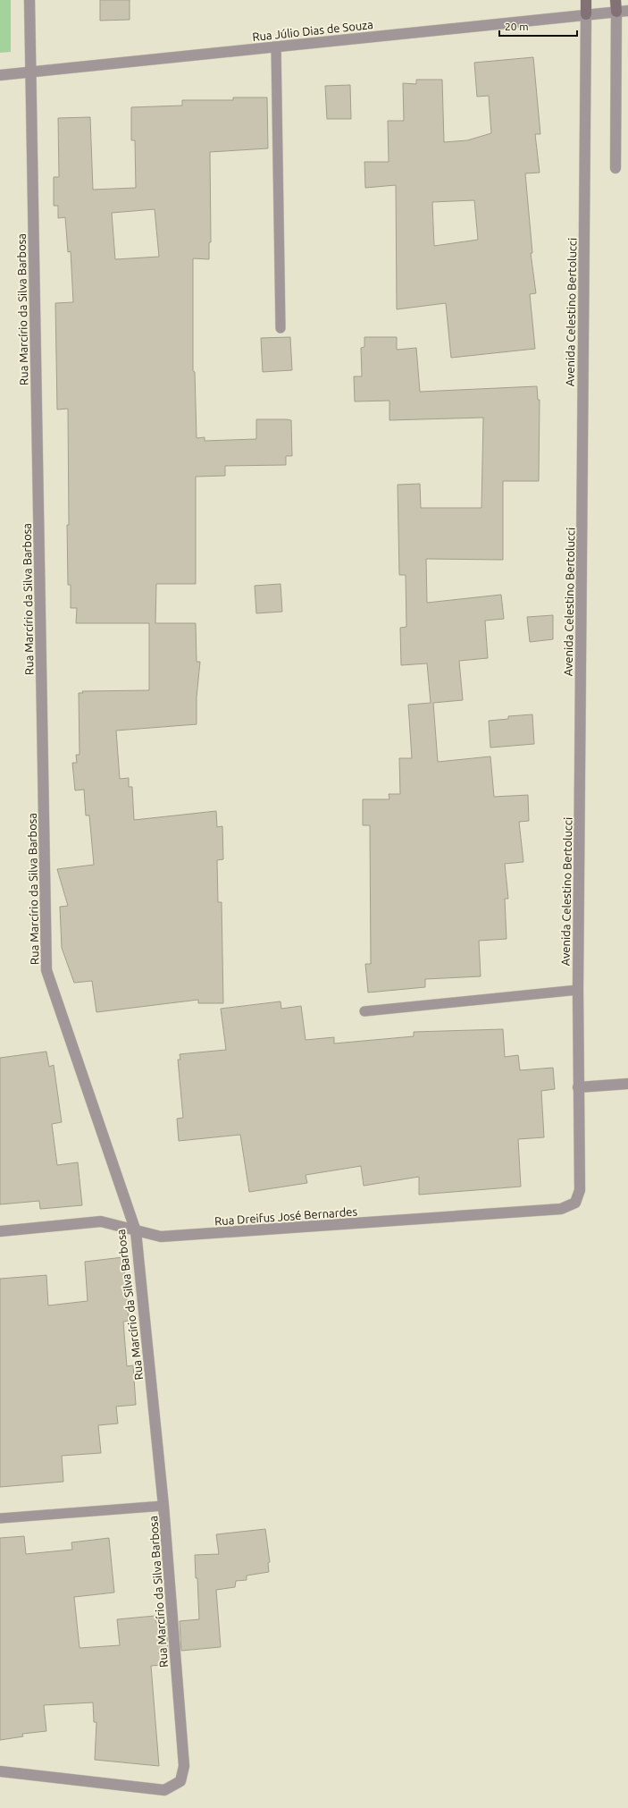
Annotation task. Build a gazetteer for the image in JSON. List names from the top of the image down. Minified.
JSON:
{"streets":{"street":["Rua Júlio Dias de Souza","Rua Marcírio da Silva Barbosa","Avenida Celestino Bertolucci","Rua Dreifus José Bernardes"]},"crossings":[["Rua Júlio Dias de Souza","Rua Marcírio da Silva Barbosa"],["Rua Júlio Dias de Souza","Avenida Celestino Bertolucci"],["Rua Marcírio da Silva Barbosa","Rua Dreifus José Bernardes"],["Avenida Celestino Bertolucci","Rua Dreifus José Bernardes"]],"scale_bar":"20 m"}
